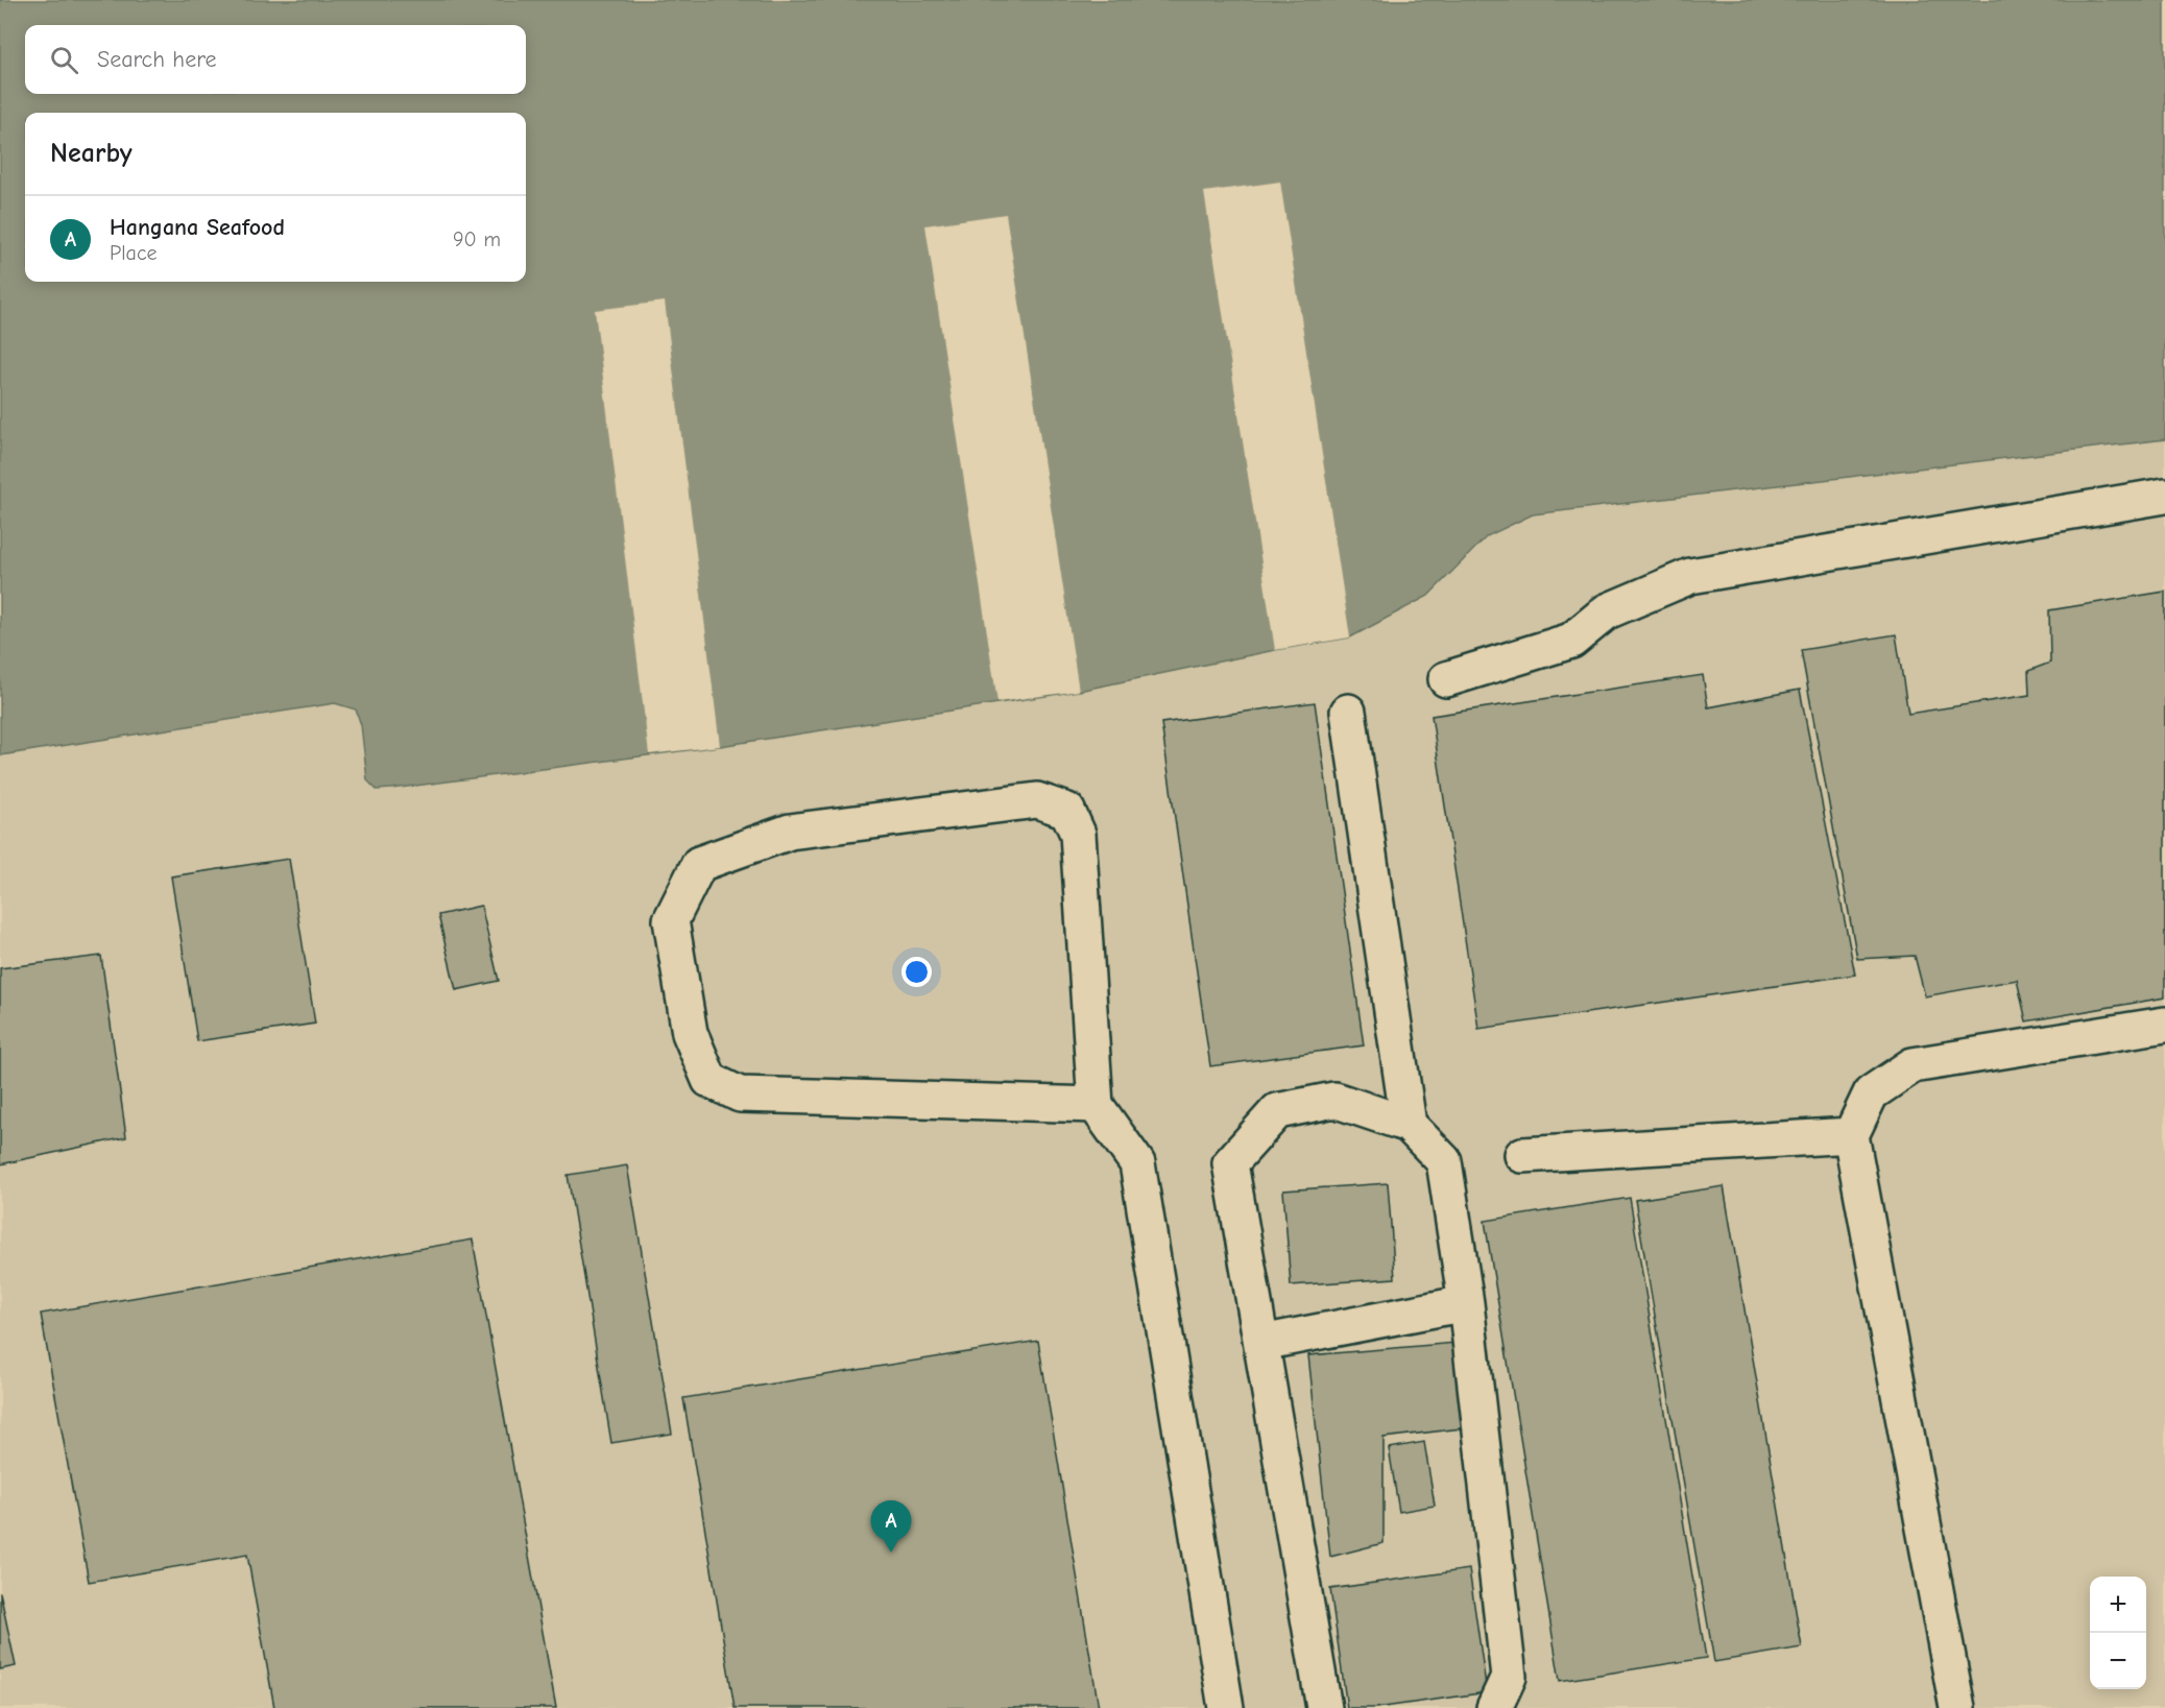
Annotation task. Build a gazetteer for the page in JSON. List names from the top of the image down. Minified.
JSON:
{"page":{"search":"Search here","heading":"Nearby","list":[{"mark":"A","name":"Hangana Seafood","note":"Place","value":"90 m"}],"pins":"A","map_buttons":["+","−"]}}
